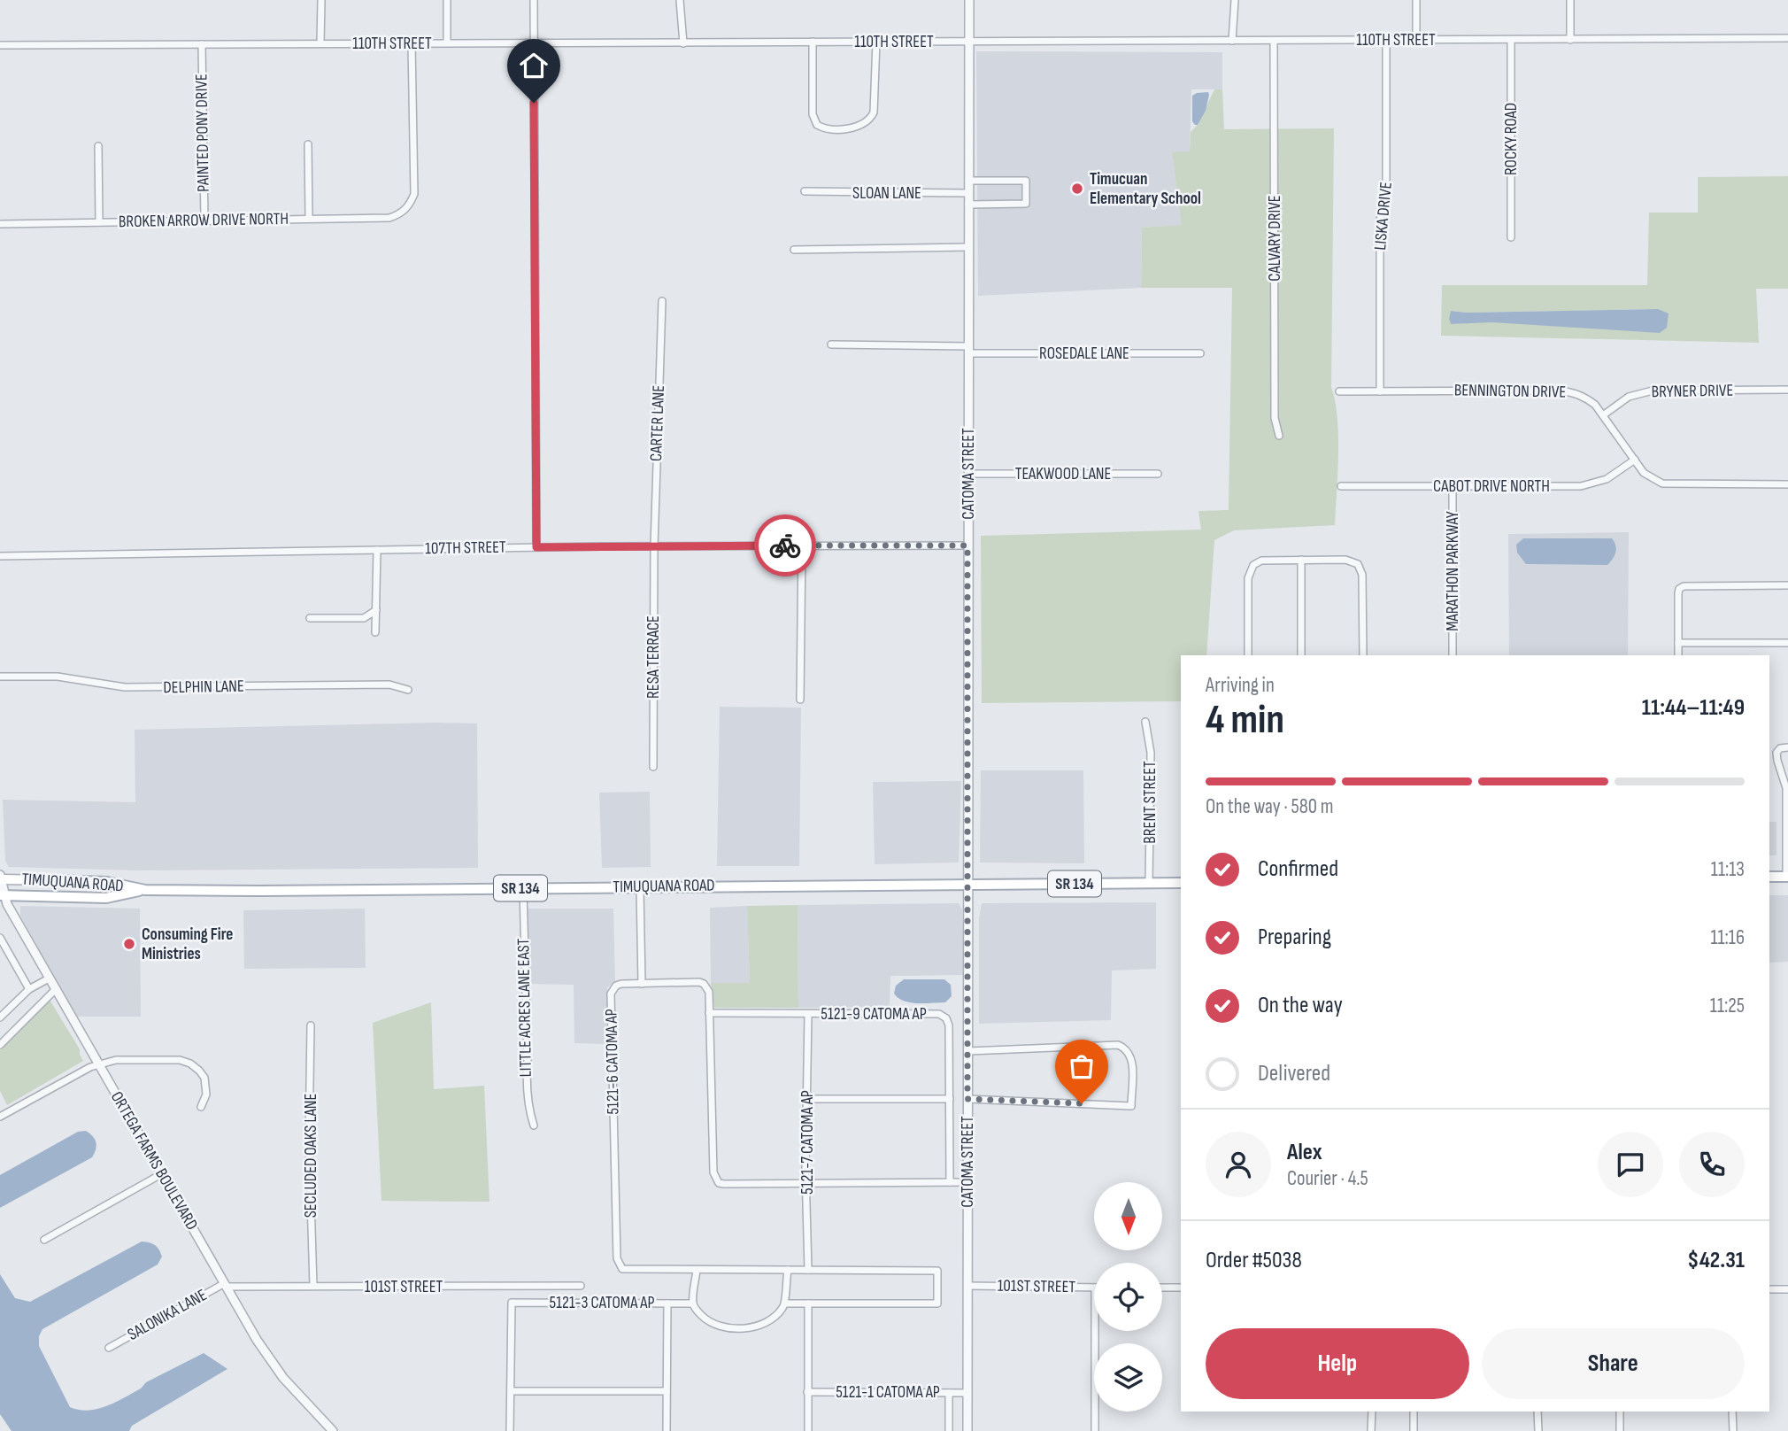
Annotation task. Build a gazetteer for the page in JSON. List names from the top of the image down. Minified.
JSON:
{"streets":{"main road":["TIMUQUANA ROAD","SR 134"],"street":["110TH STREET","PAINTED PONY DRIVE","ROCKY ROAD","SLOAN LANE","LISKA DRIVE","BROKEN ARROW DRIVE NORTH","CALVARY DRIVE","ROSEDALE LANE","BENNINGTON DRIVE","BRYNER DRIVE","CARTER LANE","CATOMA STREET","TEAKWOOD LANE","CABOT DRIVE NORTH","107TH STREET","MARATHON PARKWAY","RESA TERRACE","DELPHIN LANE","BRENT STREET","LITTLE ACRES LANE EAST","5121-9 CATOMA AP","5121-6 CATOMA AP","5121-7 CATOMA AP","SECLUDED OAKS LANE","ORTEGA FARMS BOULEVARD","101ST STREET","5121-3 CATOMA AP","SALONIKA LANE","5121-1 CATOMA AP"]},"crossings":[["110TH STREET","PAINTED PONY DRIVE"],["110TH STREET","ROCKY ROAD"],["110TH STREET","LISKA DRIVE"],["110TH STREET","BROKEN ARROW DRIVE NORTH"],["110TH STREET","CALVARY DRIVE"],["110TH STREET","CATOMA STREET"],["PAINTED PONY DRIVE","BROKEN ARROW DRIVE NORTH"],["SLOAN LANE","CATOMA STREET"],["LISKA DRIVE","BENNINGTON DRIVE"],["ROSEDALE LANE","CATOMA STREET"],["BENNINGTON DRIVE","BRYNER DRIVE"],["BENNINGTON DRIVE","CABOT DRIVE NORTH"],["CARTER LANE","107TH STREET"],["CARTER LANE","RESA TERRACE"],["CATOMA STREET","TEAKWOOD LANE"],["CATOMA STREET","107TH STREET"],["CATOMA STREET","TIMUQUANA ROAD"],["CATOMA STREET","5121-6 CATOMA AP"],["CATOMA STREET","101ST STREET"],["CATOMA STREET","5121-1 CATOMA AP"],["CABOT DRIVE NORTH","MARATHON PARKWAY"],["107TH STREET","RESA TERRACE"],["BRENT STREET","TIMUQUANA ROAD"],["TIMUQUANA ROAD","LITTLE ACRES LANE EAST"],["TIMUQUANA ROAD","ORTEGA FARMS BOULEVARD"],["5121-9 CATOMA AP","5121-6 CATOMA AP"],["5121-9 CATOMA AP","5121-7 CATOMA AP"],["5121-6 CATOMA AP","5121-7 CATOMA AP"],["SECLUDED OAKS LANE","101ST STREET"],["ORTEGA FARMS BOULEVARD","101ST STREET"],["ORTEGA FARMS BOULEVARD","SALONIKA LANE"],["101ST STREET","SALONIKA LANE"]],"places":["Timucuan Elementary School","Consuming Fire Ministries"],"north":"bottom","page":{"heading":["4 min","Arriving in","11:44–11:49"],"panel":["Alex","Courier · 4.5","Order #5038","$42.31"],"bar":"On the way · 580 m","list":[["Confirmed","11:13"],["Preparing","11:16"],["On the way","11:25"],"Delivered"],"buttons":["Help","Share"]}}
